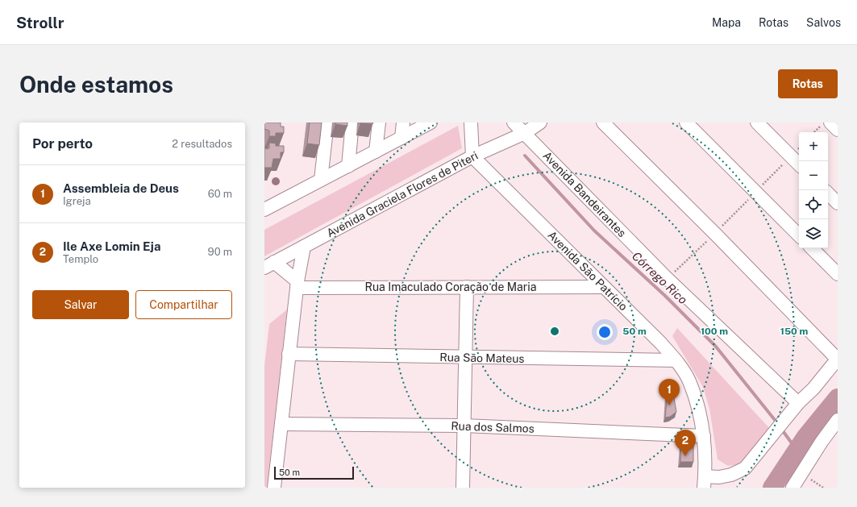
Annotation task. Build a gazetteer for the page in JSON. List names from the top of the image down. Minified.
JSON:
{"streets":{"street":["Avenida Graciela Flores de Piteri","Avenida Bandeirantes","Avenida São Patrício","Rua Imaculado Coração de Maria","Rua São Mateus","Rua dos Salmos"]},"crossings":[["Avenida Graciela Flores de Piteri","Avenida Bandeirantes"],["Avenida Graciela Flores de Piteri","Avenida São Patrício"],["Avenida São Patrício","Rua Imaculado Coração de Maria"],["Avenida São Patrício","Rua São Mateus"],["Avenida São Patrício","Rua dos Salmos"]],"water":["Córrego Rico"],"scale_bar":"50 m","page":{"header":"Strollr","nav":["Mapa","Rotas","Salvos"],"buttons":["Rotas",["Salvar","Compartilhar"]],"title":"Onde estamos","heading":["Por perto","2 resultados"],"map_buttons":["+","−"],"list":[{"mark":"1","name":"Assembleia de Deus","note":"Igreja","value":"60 m"},{"mark":"2","name":"Ile Axe Lomin Eja","note":"Templo","value":"90 m"}],"pins":["1","2"],"scale":"50 m"},"rings":["50 m","100 m","150 m"]}
